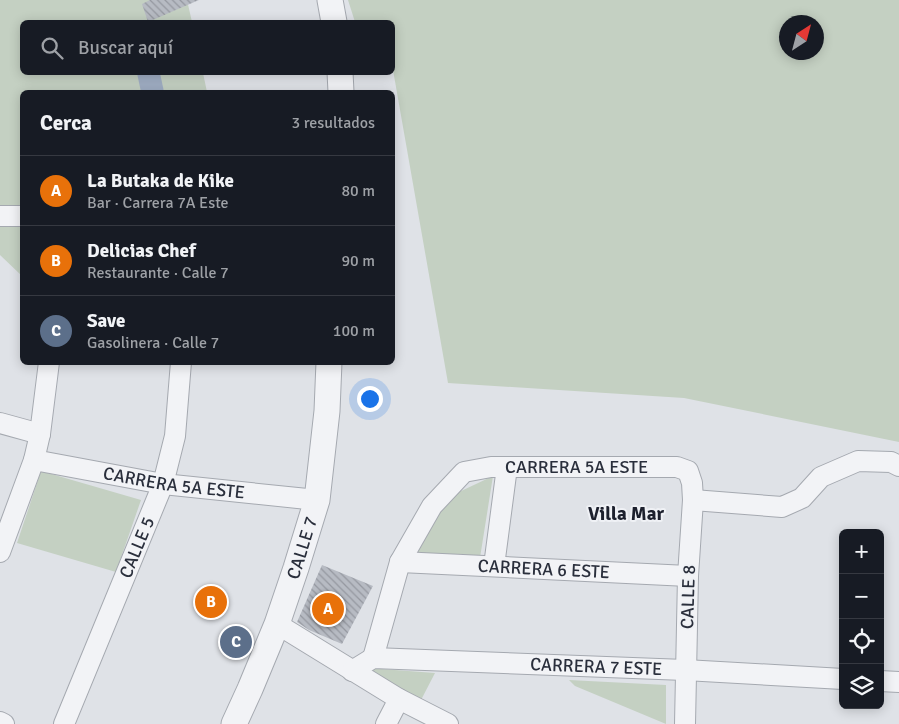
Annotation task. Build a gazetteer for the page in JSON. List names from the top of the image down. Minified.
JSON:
{"streets":{"street":["CARRERA 5A ESTE","CALLE 5","CALLE 7","CARRERA 6 ESTE","CALLE 8","CARRERA 7 ESTE"]},"crossings":[["CARRERA 5A ESTE","CALLE 5"],["CARRERA 5A ESTE","CALLE 7"],["CARRERA 5A ESTE","CARRERA 6 ESTE"],["CARRERA 5A ESTE","CALLE 8"],["CARRERA 6 ESTE","CALLE 8"],["CALLE 8","CARRERA 7 ESTE"]],"districts":["Villa Mar"],"north":"top right","page":{"search":"Buscar aquí","heading":["Cerca","3 resultados"],"list":[{"mark":"A","name":"La Butaka de Kike","note":"Bar · Carrera 7A Este","value":"80 m"},{"mark":"B","name":"Delicias Chef","note":"Restaurante · Calle 7","value":"90 m"},{"mark":"C","name":"Save","note":"Gasolinera · Calle 7","value":"100 m"}],"map_buttons":["+","−"],"pins":["B","A","C"]}}
